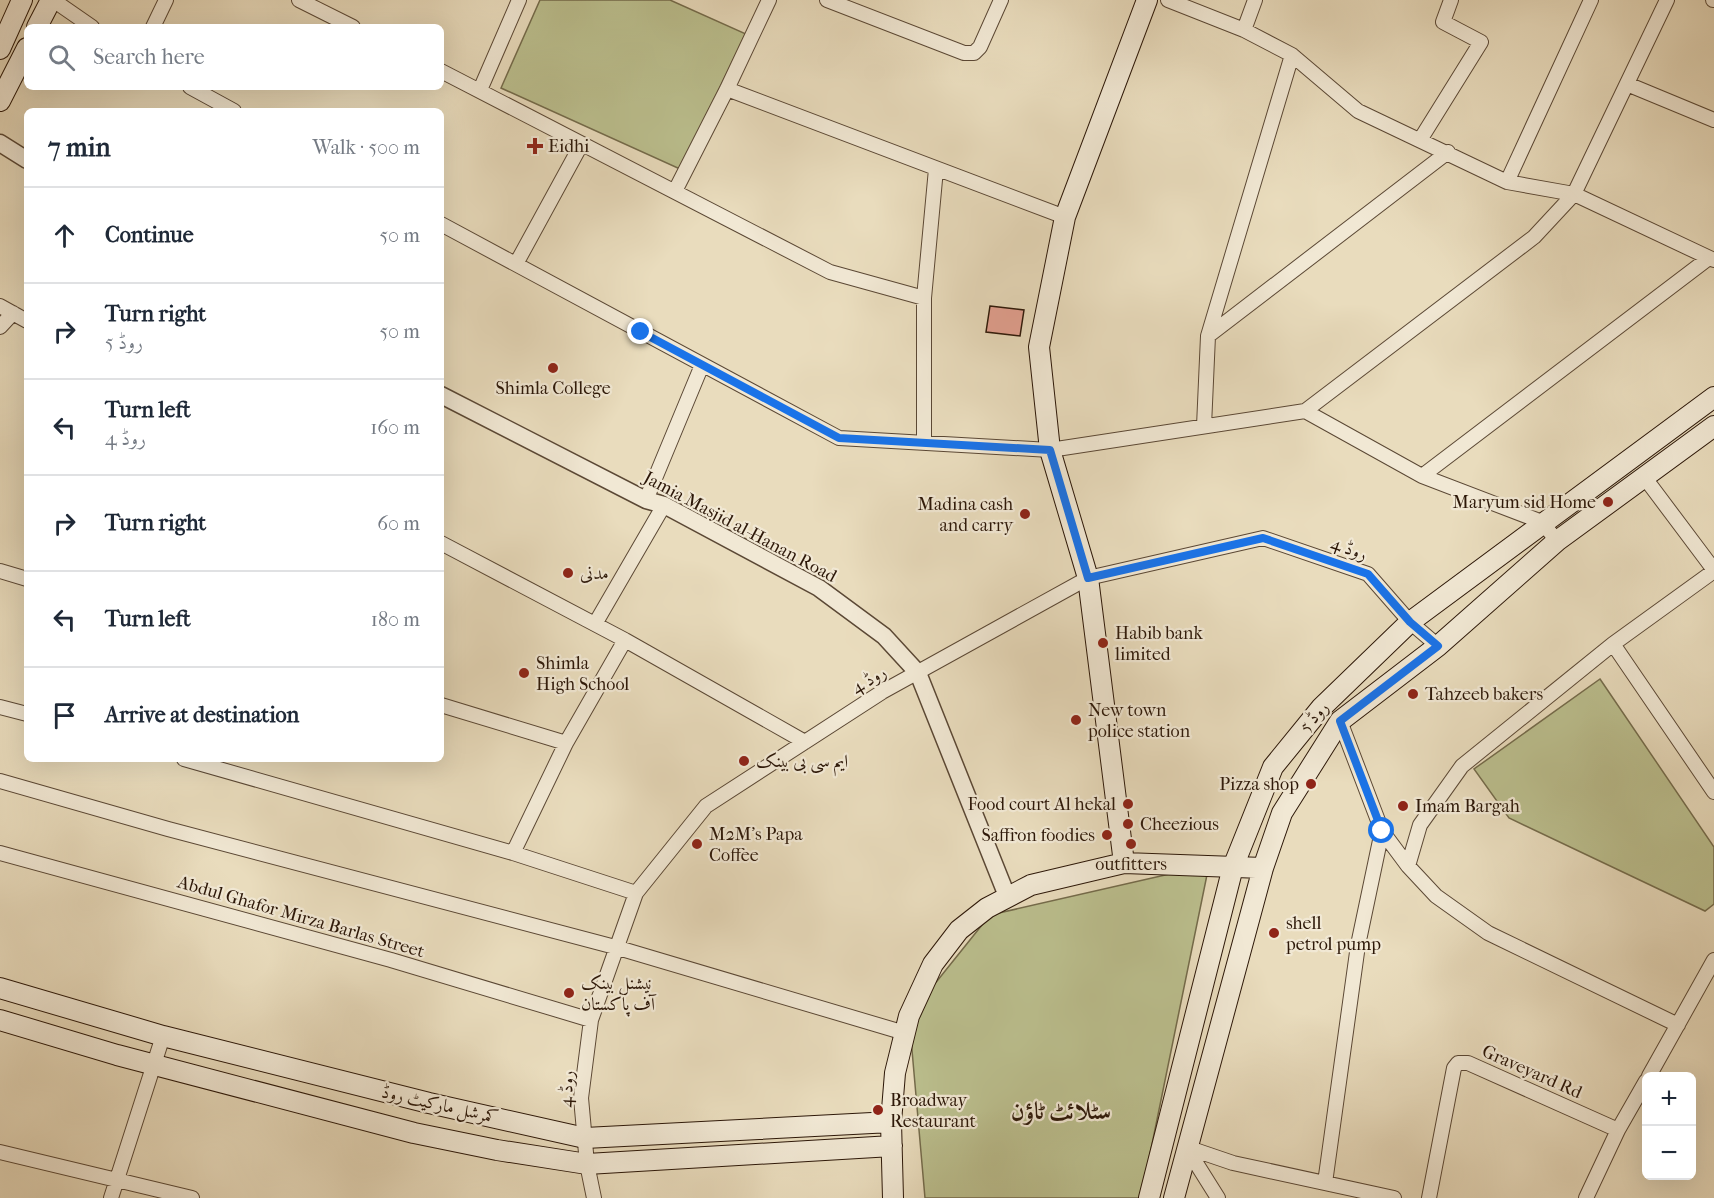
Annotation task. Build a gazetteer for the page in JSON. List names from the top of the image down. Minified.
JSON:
{"streets":{"main road":["روڈ 5","کمرشل مارکیٹ روڈ"],"street":["Jamia Masjid al-Hanan Road","روڈ 4","Abdul Ghafor Mirza Barlas Street","Graveyard Rd"]},"crossings":[["Jamia Masjid al-Hanan Road","روڈ 4"],["روڈ 4","روڈ 5"],["روڈ 4","Abdul Ghafor Mirza Barlas Street"],["روڈ 4","کمرشل مارکیٹ روڈ"]],"districts":["سٹلائٹ ٹاؤن"],"places":{"health":["Eidhi"],"other":["Shimla College","Maryum sid Home","Madina cash and carry","مدنی","Habib bank limited","Shimla High School","Tahzeeb bakers","New town police station","ایم سی بی بینک","Pizza shop","Food court Al hekal","Imam Bargah","Cheezious","Saffron foodies","M2M's Papa Coffee","outfitters","shell petrol pump","نیشنل بینک آف پاکستان","Broadway Restaurant"]},"page":{"search":"Search here","heading":["7 min","Walk · 500 m"],"list":[["Continue","50 m"],["Turn right","روڈ 5","50 m"],["Turn left","روڈ 4","160 m"],["Turn right","60 m"],["Turn left","180 m"],"Arrive at destination"],"map_buttons":["+","−"]}}
